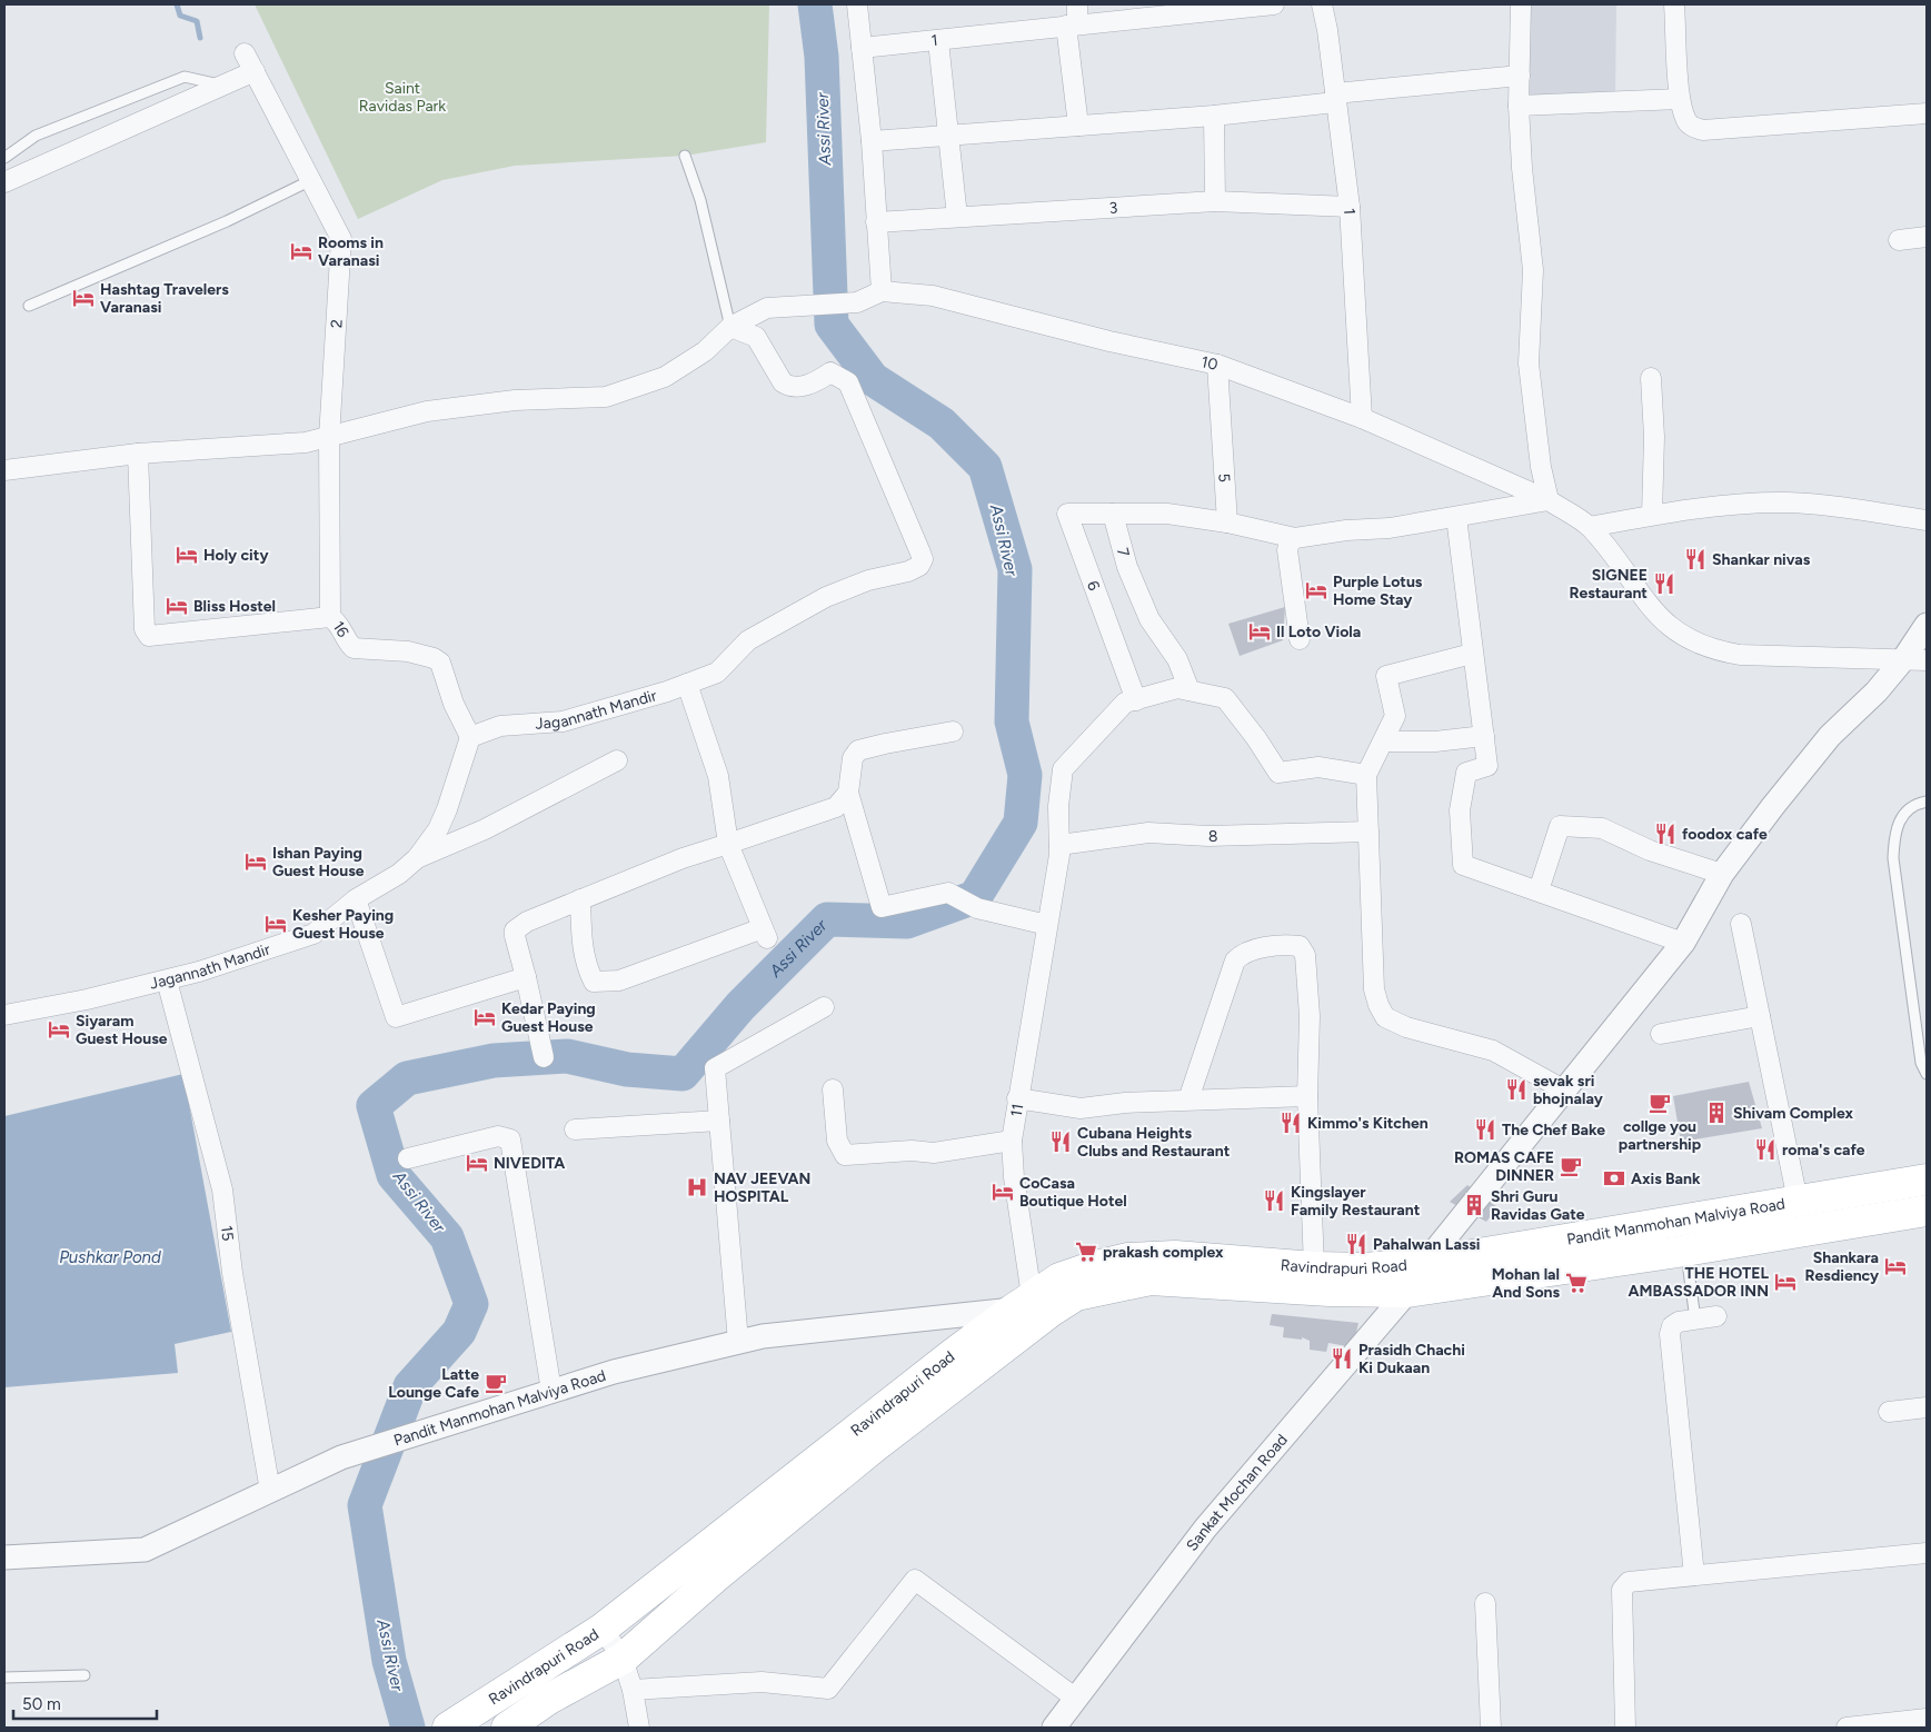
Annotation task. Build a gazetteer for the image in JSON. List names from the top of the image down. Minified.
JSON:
{"streets":{"main road":["Pandit Manmohan Malviya Road","Ravindrapuri Road"],"street":["1","3","2","10","5","7","6","16","Jagannath Mandir","8","11","15","Sankat Mochan Road"]},"crossings":[["1","3"],["1","10"],["2","10"],["2","16"],["10","5"],["10","16"],["10","Jagannath Mandir"],["10","Sankat Mochan Road"],["7","6"],["7","11"],["6","11"],["16","Jagannath Mandir"],["Jagannath Mandir","15"],["8","11"],["11","Pandit Manmohan Malviya Road"],["11","Ravindrapuri Road"],["Pandit Manmohan Malviya Road","15"],["Pandit Manmohan Malviya Road","Ravindrapuri Road"],["Pandit Manmohan Malviya Road","Sankat Mochan Road"],["Ravindrapuri Road","Sankat Mochan Road"]],"water":["Assi River","Pushkar Pond"],"parks":["Saint Ravidas Park"],"places":{"hotel":["Rooms in Varanasi","Hashtag Travelers Varanasi","Holy city","Purple Lotus Home Stay","Bliss Hostel","Il Loto Viola","Ishan Paying Guest House","Kesher Paying Guest House","Kedar Paying Guest House","Siyaram Guest House","NIVEDITA","CoCasa Boutique Hotel","Shankara Resdiency","THE HOTEL AMBASSADOR INN"],"restaurant":["Shankar nivas","SIGNEE Restaurant","foodox cafe","sevak sri bhojnalay","Kimmo's Kitchen","The Chef Bake","Cubana Heights Clubs and Restaurant","roma's cafe","Kingslayer Family Restaurant","Pahalwan Lassi","Prasidh Chachi Ki Dukaan"],"cafe":["collge you partnership","ROMAS CAFE DINNER","Latte Lounge Cafe"],"building":["Shivam Complex","Shri Guru Ravidas Gate"],"bank":["Axis Bank"],"hospital":["NAV JEEVAN HOSPITAL"],"supermarket":["prakash complex","Mohan lal And Sons"]},"scale_bar":"50 m"}
